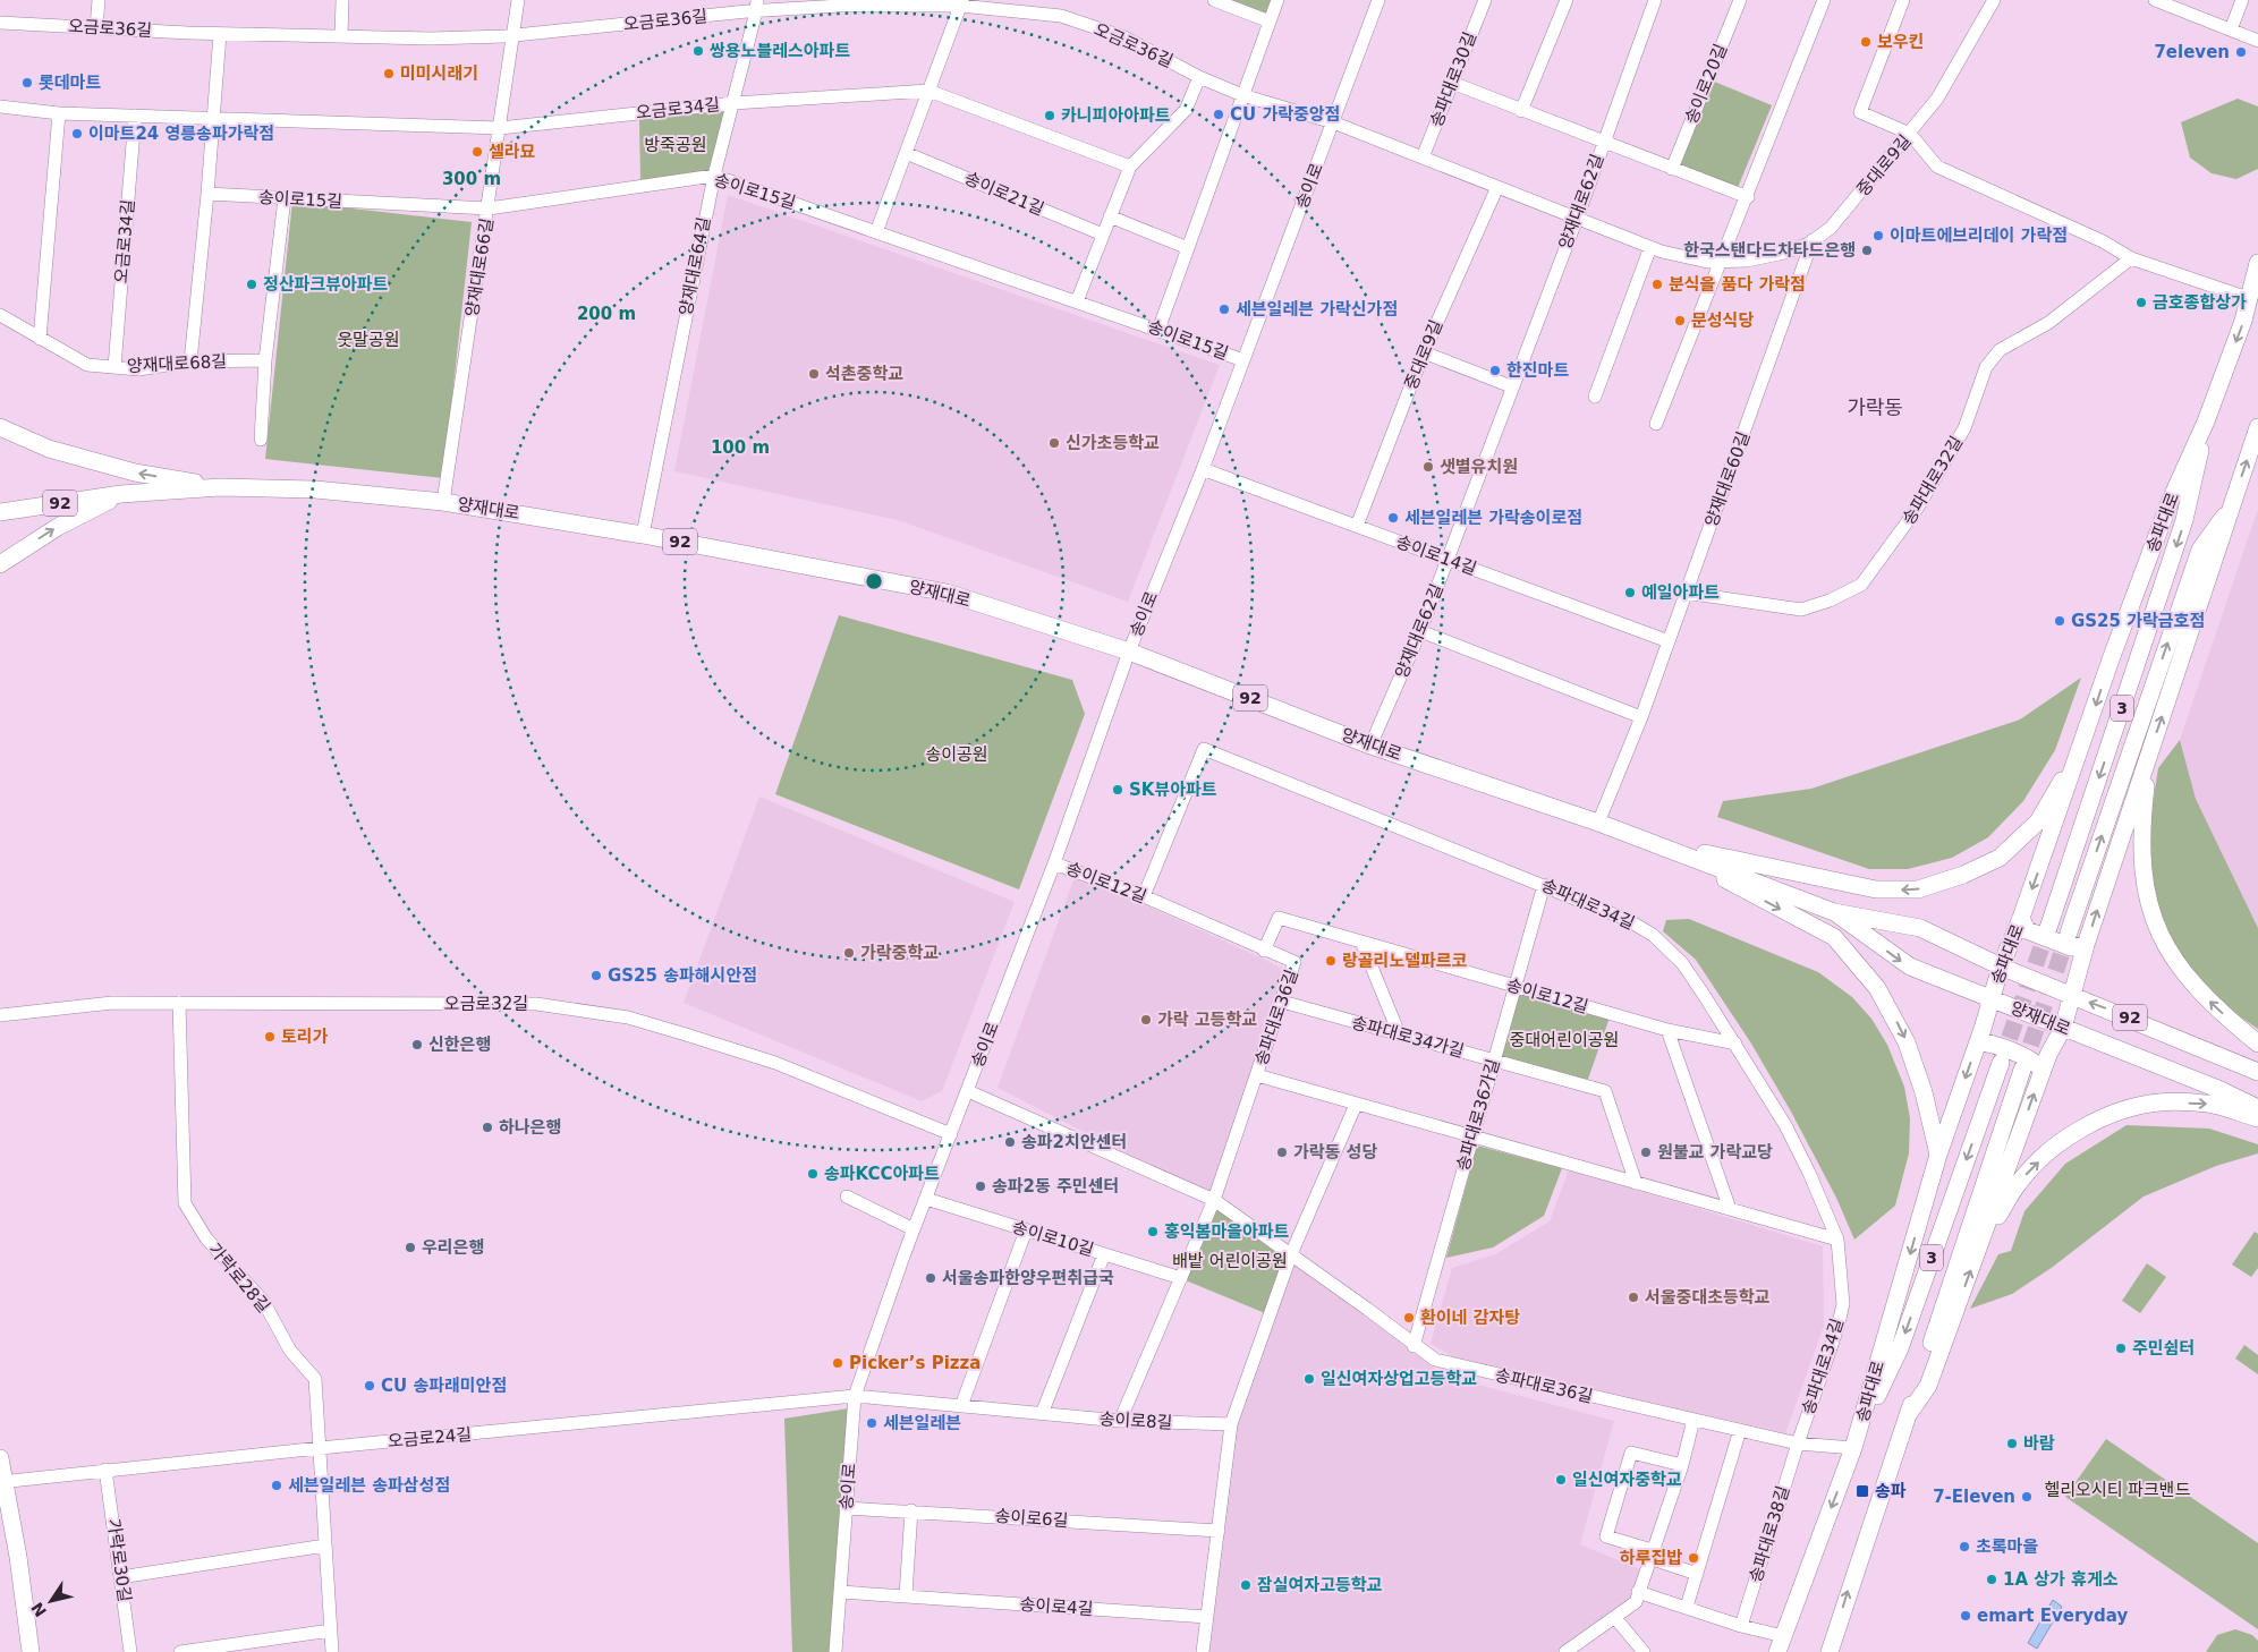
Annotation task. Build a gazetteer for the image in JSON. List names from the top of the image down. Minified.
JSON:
{"streets":{"main road":["92","양재대로","송파대로","3"],"street":["오금로36길","송파대로30길","송이로20길","오금로34길","중대로9길","송이로","송이로15길","송이로21길","양재대로62길","양재대로64길","양재대로66길","양재대로68길","양재대로60길","송파대로32길","송이로14길","송이로12길","송파대로34길","오금로32길","송파대로36길","송파대로34가길","송파대로36가길","송이로10길","가락로28길","송이로8길","오금로24길","송이로6길","송파대로38길","가락로30길","송이로4길"]},"crossings":[["오금로36길","중대로9길"],["오금로36길","송이로"],["오금로36길","양재대로64길"],["오금로36길","양재대로66길"],["송파대로30길","중대로9길"],["송파대로30길","양재대로62길"],["송이로20길","양재대로62길"],["오금로34길","양재대로64길"],["오금로34길","양재대로66길"],["오금로34길","양재대로68길"],["중대로9길","송이로"],["중대로9길","양재대로62길"],["중대로9길","양재대로60길"],["중대로9길","송이로14길"],["송이로","송이로15길"],["송이로","양재대로"],["송이로","송이로14길"],["송이로","송이로12길"],["송이로","오금로32길"],["송이로","송파대로36길"],["송이로","송이로10길"],["송이로","송이로8길"],["송이로","오금로24길"],["송이로","송이로6길"],["송이로","송이로4길"],["송이로15길","양재대로64길"],["송이로15길","양재대로66길"],["양재대로62길","양재대로"],["양재대로62길","송이로14길"],["양재대로64길","양재대로"],["양재대로66길","양재대로"],["양재대로60길","송파대로32길"],["양재대로60길","양재대로"],["양재대로60길","송이로14길"],["양재대로","송파대로"],["송파대로","3"],["송파대로","송파대로36길"],["3","송파대로36길"],["송이로12길","송파대로34길"],["송이로12길","송파대로36길"],["송이로12길","송파대로36가길"],["송파대로34길","송파대로36길"],["송파대로34길","송파대로36가길"],["송파대로34길","송파대로38길"],["오금로32길","가락로28길"],["송파대로36길","송파대로34가길"],["송파대로36길","송파대로36가길"],["송파대로36길","송이로10길"],["송파대로36길","송이로8길"],["송파대로36길","송파대로38길"],["송파대로34가길","송파대로36가길"],["가락로28길","오금로24길"],["송이로8길","오금로24길"],["오금로24길","가락로30길"]],"districts":["가락동"],"parks":["방죽공원","웃말공원","송이공원","중대어린이공원","배밭 어린이공원","헬리오시티 파크밴드"],"places":{"other":["보우킨","쌍용노블레스아파트","7eleven","미미시래기","롯데마트","CU 가락중앙점","카니피아아파트","이마트24 영릉송파가락점","셀라묘","이마트에브리데이 가락점","한국스탠다드차타드은행","정산파크뷰아파트","분식을 품다 가락점","금호종합상가","세븐일레븐 가락신가점","문성식당","한진마트","석촌중학교","신가초등학교","샛별유치원","세븐일레븐 가락송이로점","예일아파트","GS25 가락금호점","SK뷰아파트","가락중학교","랑골리노델파르코","GS25 송파해시안점","가락 고등학교","토리가","신한은행","하나은행","송파2치안센터","가락동 성당","원불교 가락교당","송파KCC아파트","송파2동 주민센터","홍익봄마을아파트","우리은행","서울송파한양우편취급국","서울중대초등학교","환이네 감자탕","주민쉼터","Picker’s Pizza","일신여자상업고등학교","CU 송파래미안점","세븐일레븐","바람","일신여자중학교","세븐일레븐 송파삼성점","7-Eleven","초록마을","하루집밥","1A 상가 휴게소","잠실여자고등학교","emart Everyday"],"transit":["송파"]},"north":"bottom left","rings":["300 m","200 m","100 m"]}
